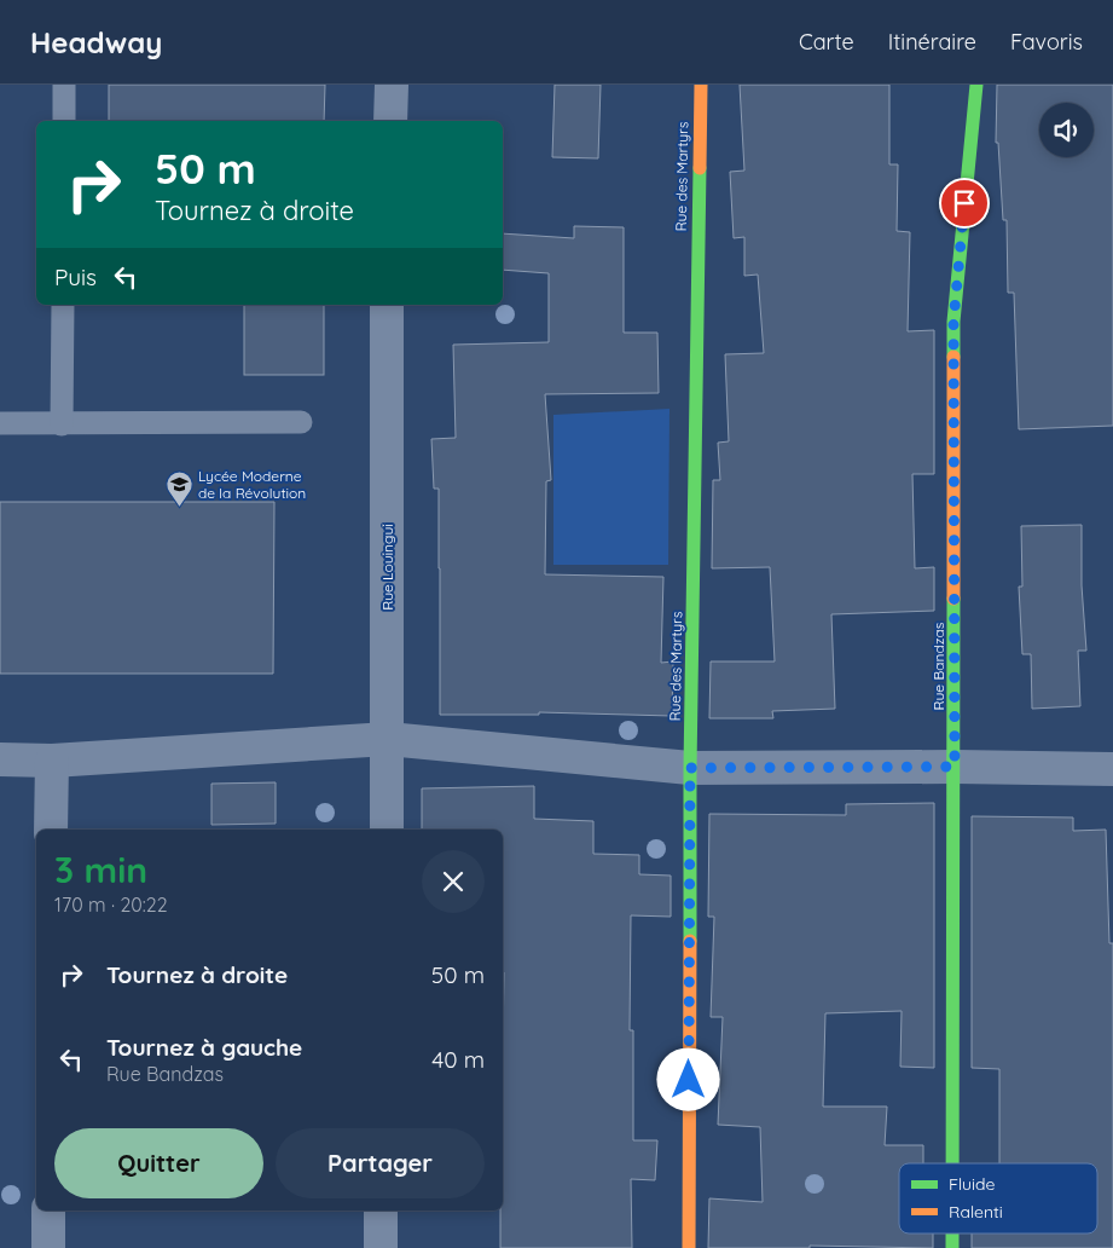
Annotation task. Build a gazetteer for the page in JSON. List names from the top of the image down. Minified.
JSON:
{"streets":{"street":["Rue des Martyrs","Rue Louingui","Rue Bandzas"]},"places":{"school or university":["Lycée Moderne de la Révolution"]},"legend":["Fluide","Ralenti"],"page":{"header":"Headway","nav":["Carte","Itinéraire","Favoris"],"turn":["50 m","Tournez à droite"],"then":"Puis","heading":["3 min","170 m · 20:22"],"list":[{"name":"Tournez à droite","value":"50 m"},{"name":"Tournez à gauche","note":"Rue Bandzas","value":"40 m"}],"buttons":["Quitter","Partager"]}}
